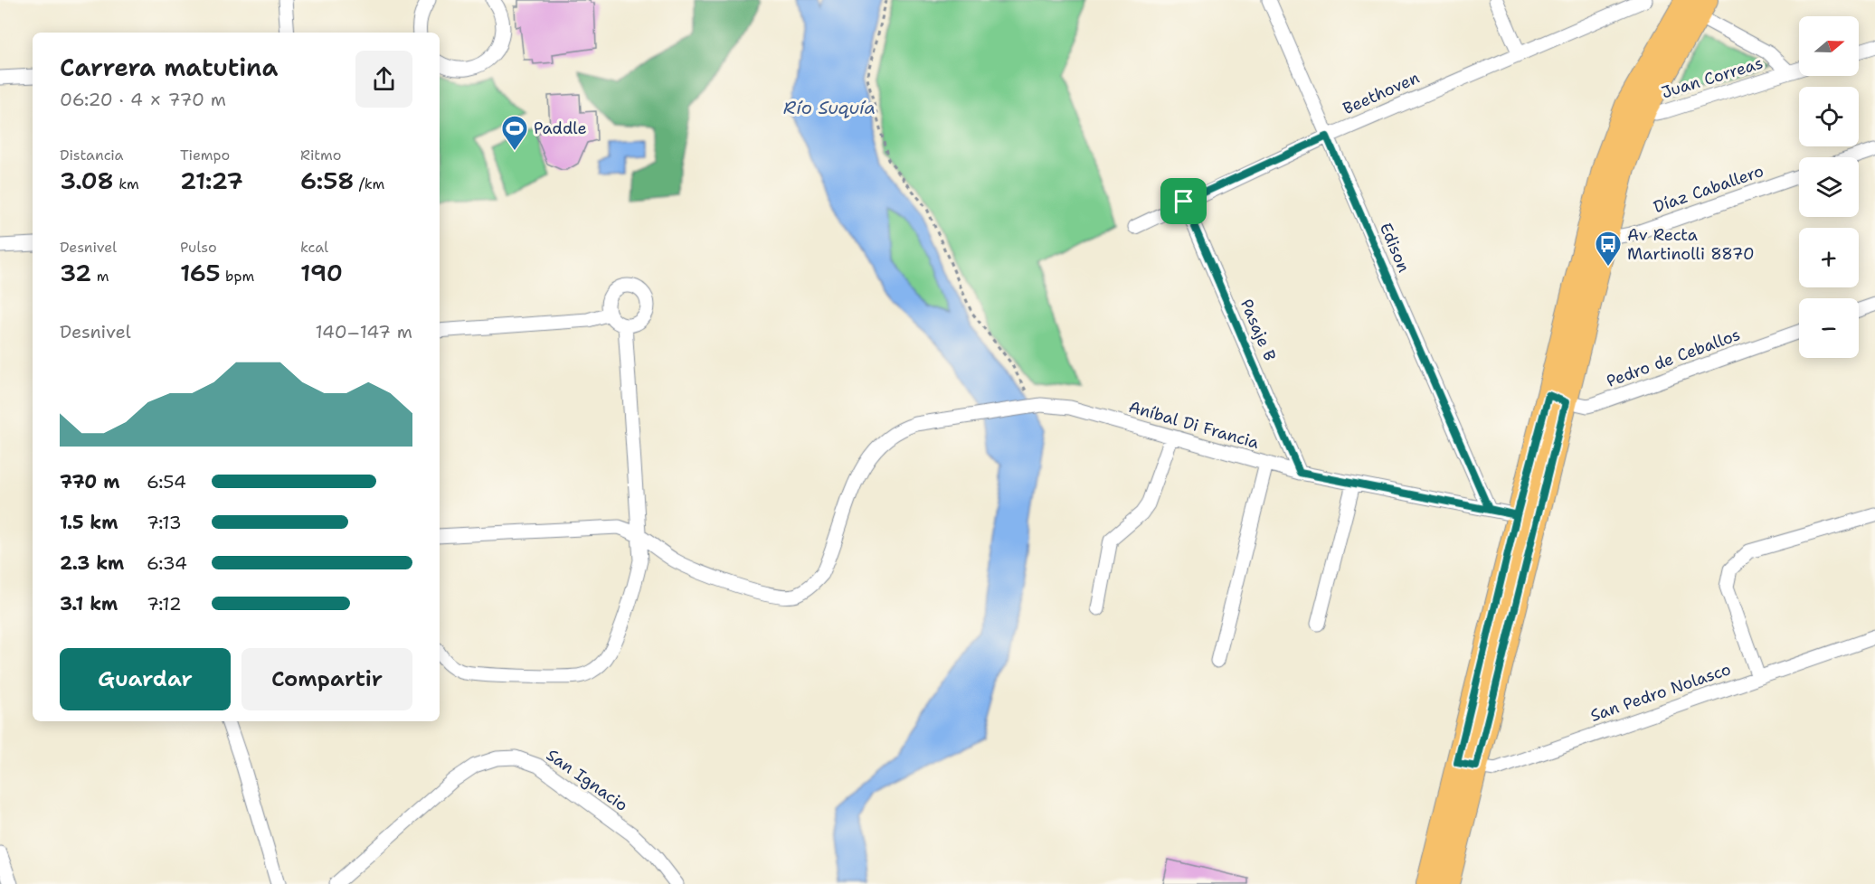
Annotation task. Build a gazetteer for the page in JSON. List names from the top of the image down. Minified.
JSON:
{"streets":{"street":["Juan Correas","Beethoven","Díaz Caballero","Edison","Pasaje B","Pedro de Ceballos","Aníbal Di Francia","San Pedro Nolasco","San Ignacio"]},"crossings":[["Beethoven","Edison"],["Beethoven","Pasaje B"],["Edison","Aníbal Di Francia"],["Pasaje B","Aníbal Di Francia"]],"water":["Río Suquía"],"places":{"sports":["Paddle"],"bus stop":["Av Recta Martinolli 8870"]},"north":"right","page":{"map_buttons":["+","−"],"heading":["Carrera matutina","06:20 · 4 × 770 m"],"stats":[["Distancia","3.08 km"],["Tiempo","21:27"],["Ritmo","6:58 /km"],["Desnivel","32 m"],["Pulso","165 bpm"],["kcal","190"]],"chart":["Desnivel","140–147 m"],"list":[{"name":"770 m","note":"6:54"},{"name":"1.5 km","note":"7:13"},{"name":"2.3 km","note":"6:34"},{"name":"3.1 km","note":"7:12"}],"buttons":["Guardar","Compartir"]}}
